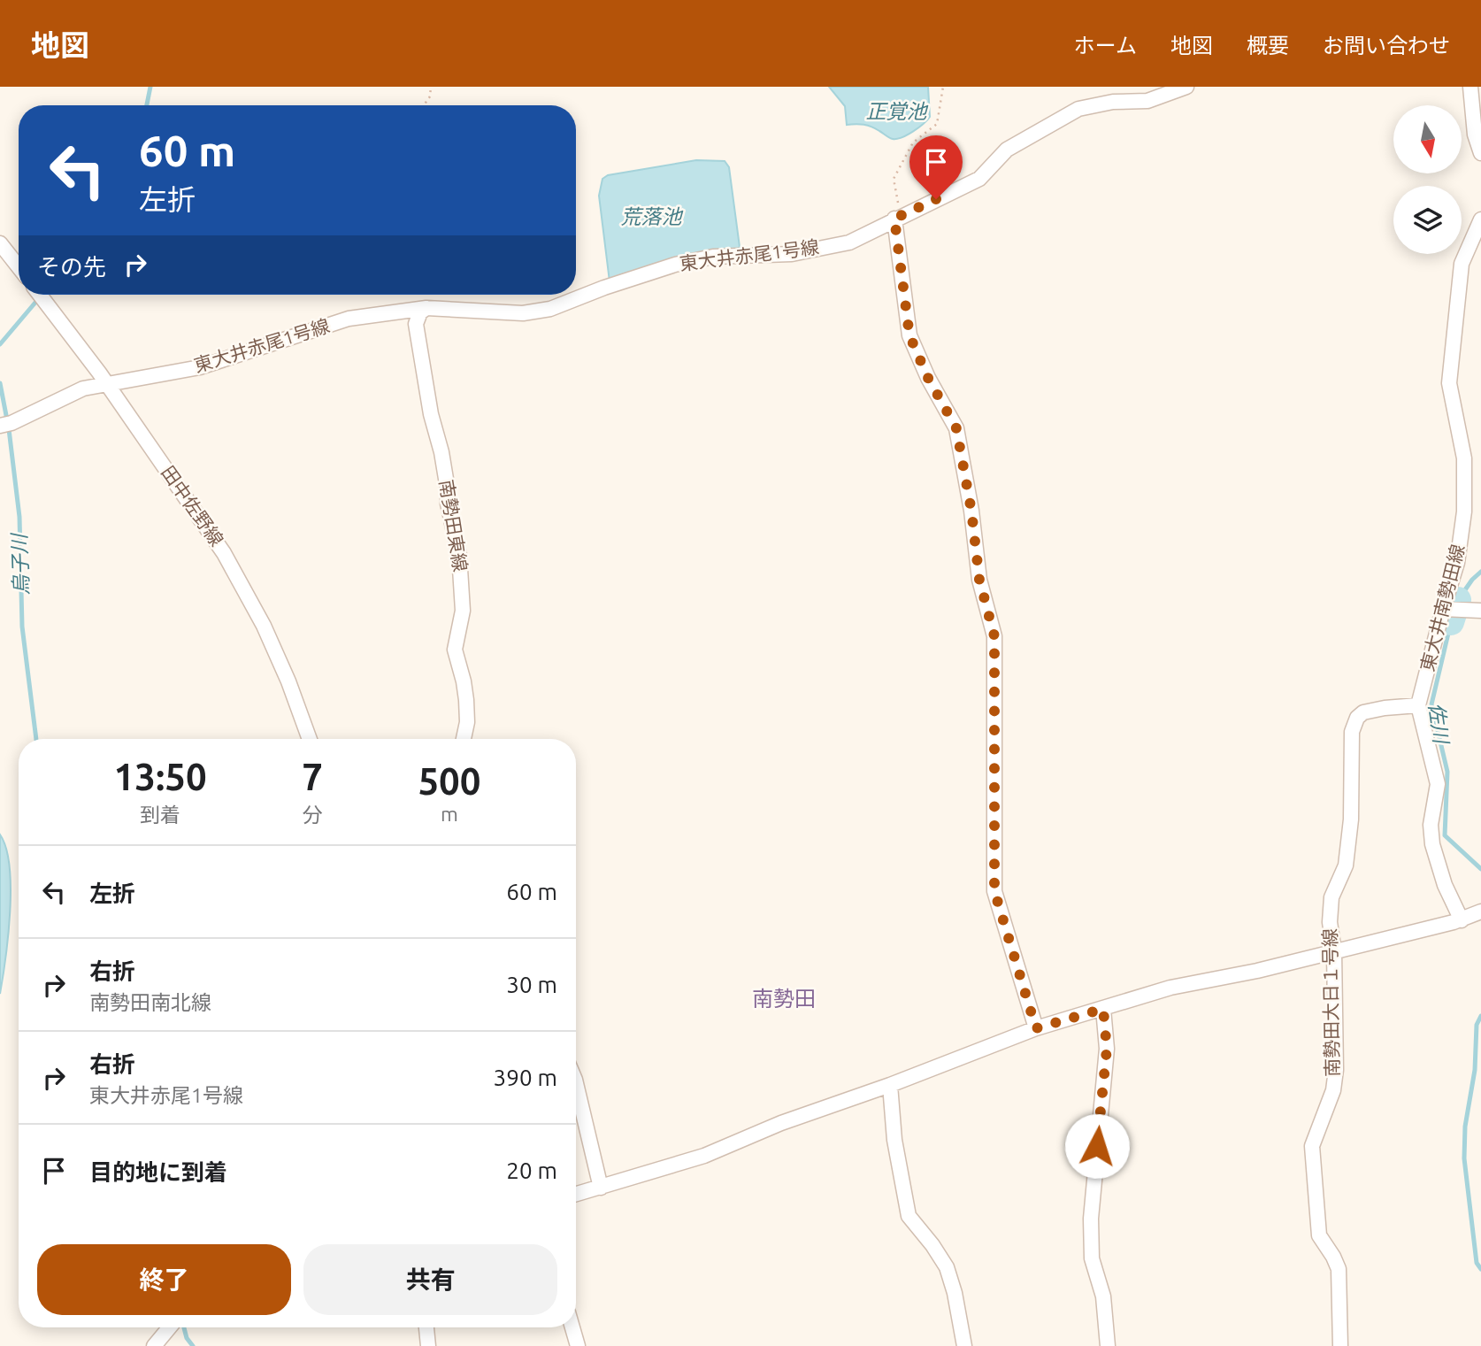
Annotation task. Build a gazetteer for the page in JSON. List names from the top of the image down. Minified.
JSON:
{"streets":{"street":["東大井赤尾1号線","田中佐野線","南勢田東線","東大井南勢田線","南勢田大日１号線"]},"crossings":[["東大井赤尾1号線","田中佐野線"],["東大井赤尾1号線","南勢田東線"],["東大井南勢田線","南勢田大日１号線"]],"districts":["南勢田"],"water":["正覚池","荒落池","烏子川","佐川"],"north":"bottom","page":{"header":"地図","nav":["ホーム","地図","概要","お問い合わせ"],"turn":["60 m","左折"],"then":"その先","eta":["13:50","到着","7","分","500","m"],"list":[{"name":"左折","value":"60 m"},{"name":"右折","note":"南勢田南北線","value":"30 m"},{"name":"右折","note":"東大井赤尾1号線","value":"390 m"},{"name":"目的地に到着","value":"20 m"}],"buttons":["終了","共有"]}}
